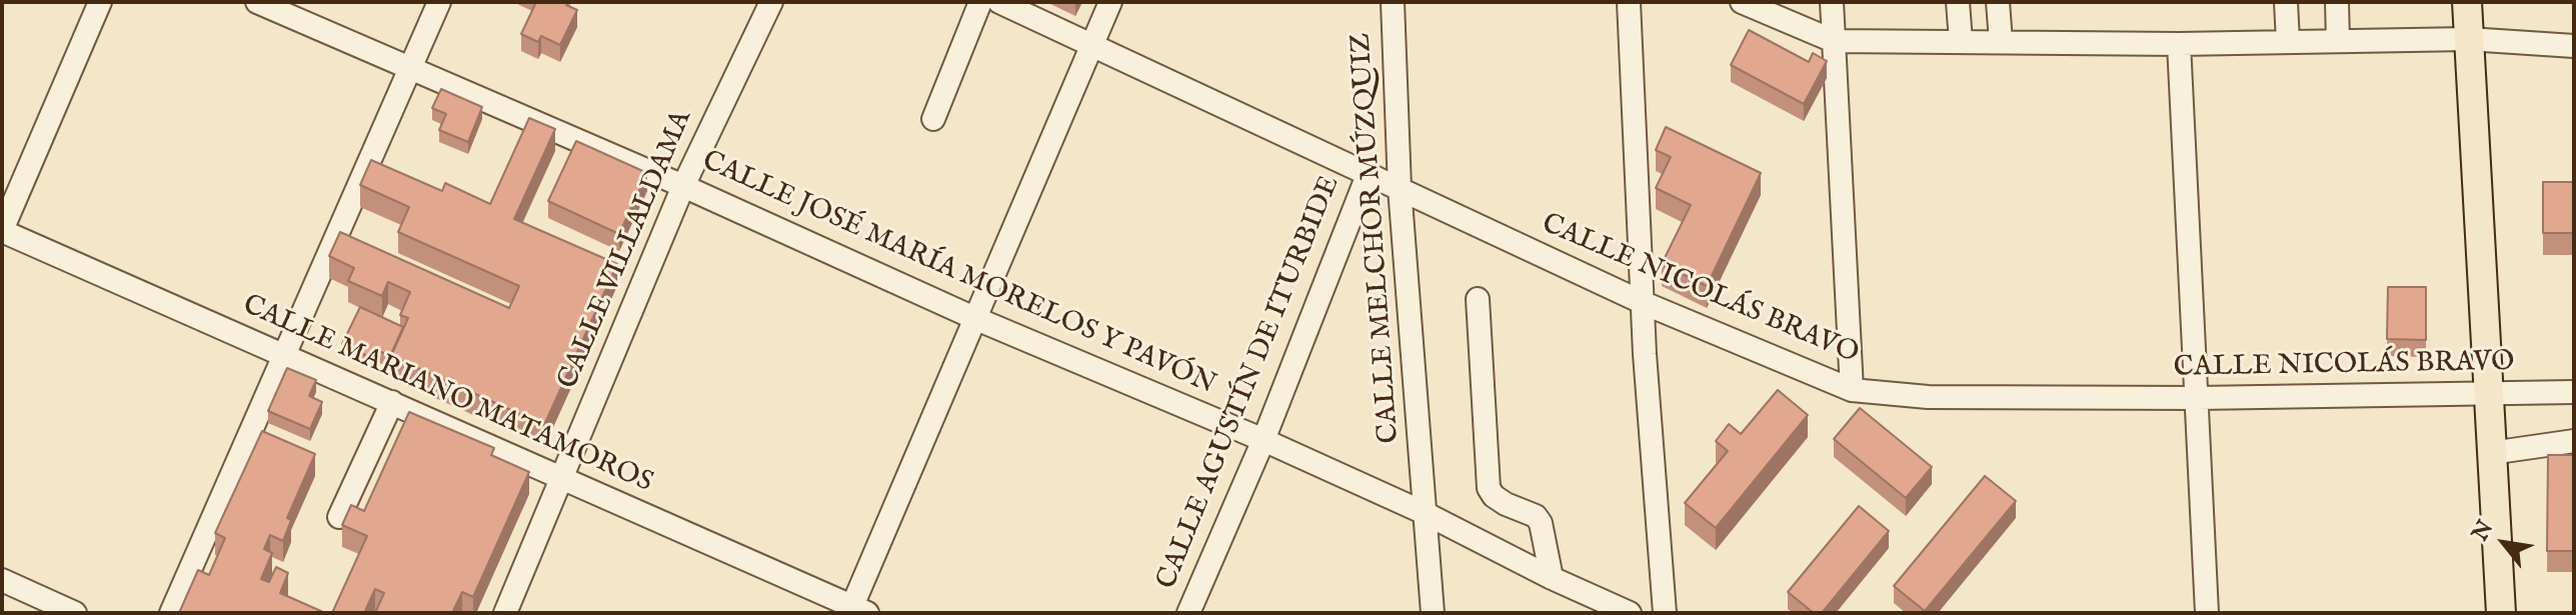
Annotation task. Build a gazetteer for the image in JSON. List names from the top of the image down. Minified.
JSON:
{"streets":{"street":["CALLE MELCHOR MÚZQUIZ","CALLE VILLALDAMA","CALLE JOSÉ MARÍA MORELOS Y PAVÓN","CALLE NICOLÁS BRAVO","CALLE AGUSTÍN DE ITURBIDE","CALLE MARIANO MATAMOROS"]},"crossings":[["CALLE MELCHOR MÚZQUIZ","CALLE JOSÉ MARÍA MORELOS Y PAVÓN"],["CALLE MELCHOR MÚZQUIZ","CALLE NICOLÁS BRAVO"],["CALLE VILLALDAMA","CALLE JOSÉ MARÍA MORELOS Y PAVÓN"],["CALLE VILLALDAMA","CALLE MARIANO MATAMOROS"],["CALLE JOSÉ MARÍA MORELOS Y PAVÓN","CALLE AGUSTÍN DE ITURBIDE"],["CALLE NICOLÁS BRAVO","CALLE AGUSTÍN DE ITURBIDE"]],"north":"top left"}
